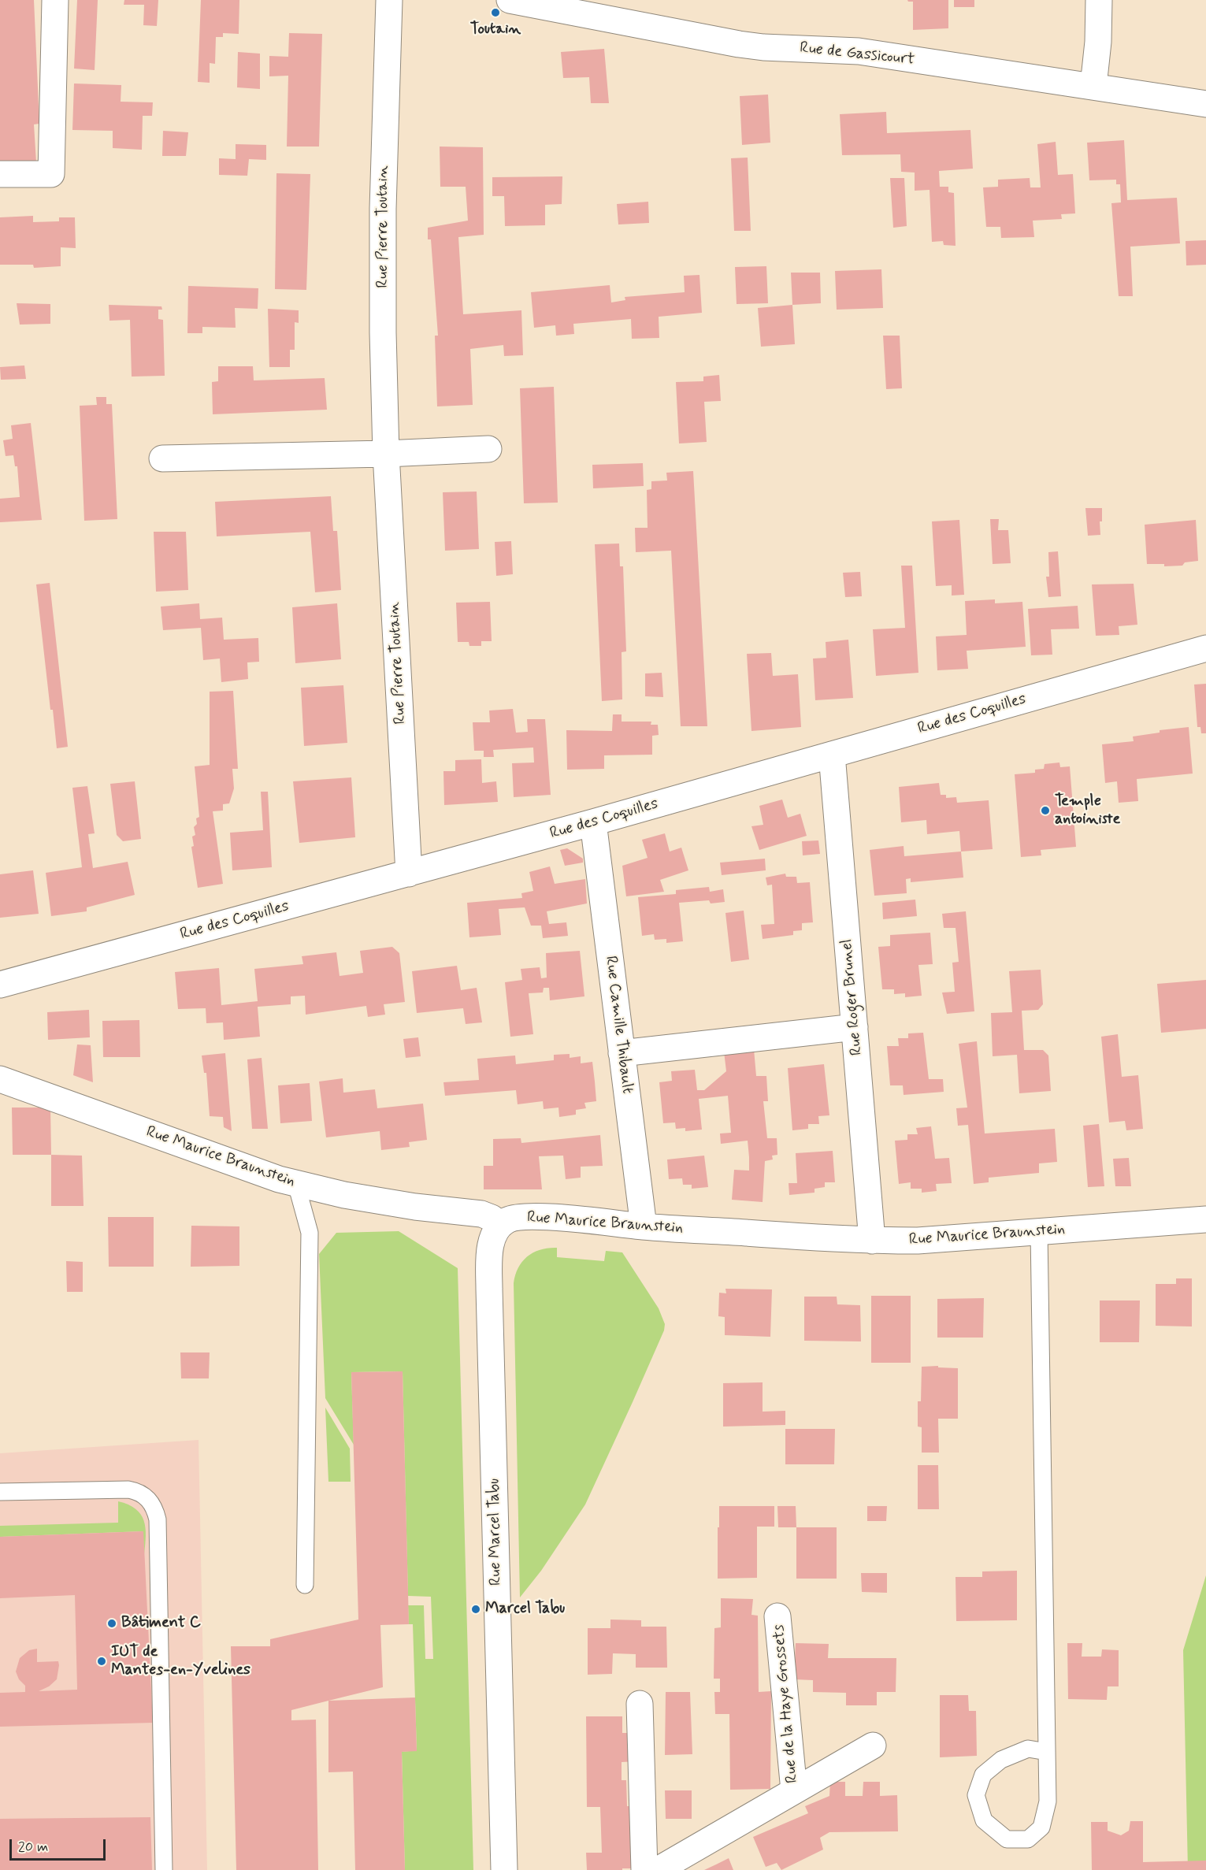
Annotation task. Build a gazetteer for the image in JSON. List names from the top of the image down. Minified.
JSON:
{"streets":{"street":["Rue de Gassicourt","Rue Pierre Toutain","Rue des Coquilles","Rue Roger Brunel","Rue Camille Thibault","Rue Maurice Braunstein","Rue Marcel Tabu","Rue de la Haye Grossets"]},"crossings":[["Rue Pierre Toutain","Rue des Coquilles"],["Rue des Coquilles","Rue Roger Brunel"],["Rue des Coquilles","Rue Camille Thibault"],["Rue Roger Brunel","Rue Maurice Braunstein"],["Rue Camille Thibault","Rue Maurice Braunstein"],["Rue Maurice Braunstein","Rue Marcel Tabu"]],"places":["Toutain","Temple antoiniste","Marcel Tabu","Bâtiment C","IUT de Mantes-en-Yvelines"],"scale_bar":"20 m"}
